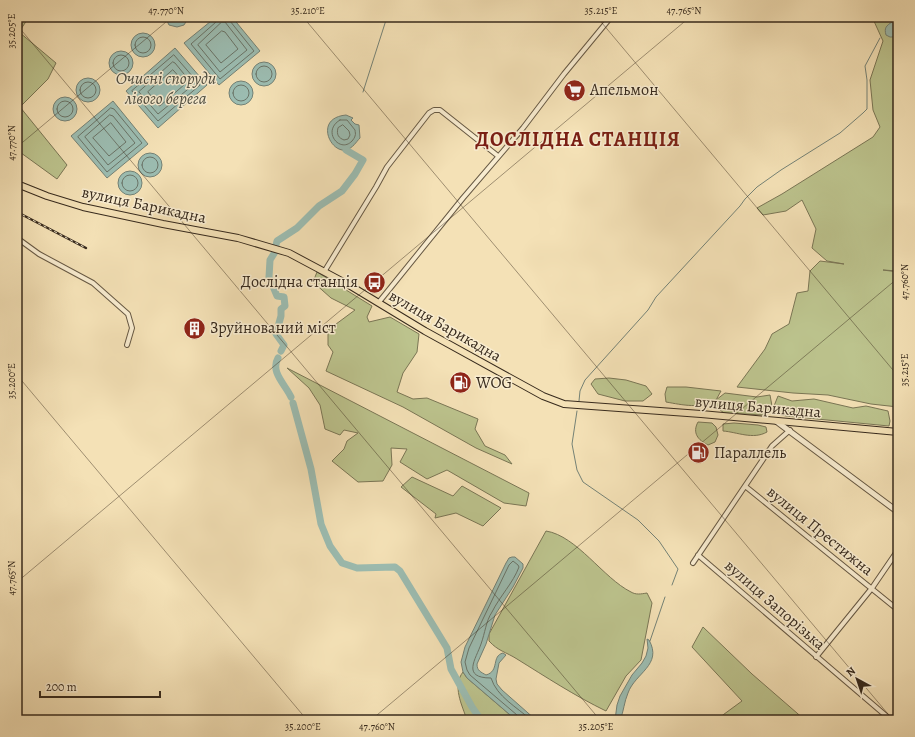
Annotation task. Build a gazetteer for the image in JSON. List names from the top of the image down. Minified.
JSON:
{"streets":{"main road":["вулиця Барикадна"],"street":["вулиця Престижна","вулиця Запорізька"]},"districts":["ДОСЛІДНА СТАНЦІЯ"],"water":["Очисні споруди лівого берега"],"places":{"supermarket":["Апельмон"],"bus stop":["Дослідна станція"],"building":["Зруйнований міст"],"fuel station":["WOG","Параллель"]},"scale_bar":"200 m","north":"top left","coordinates":["47.770°N","35.210°E","35.215°E","47.765°N","35.205°E","47.760°N","35.200°E"]}
